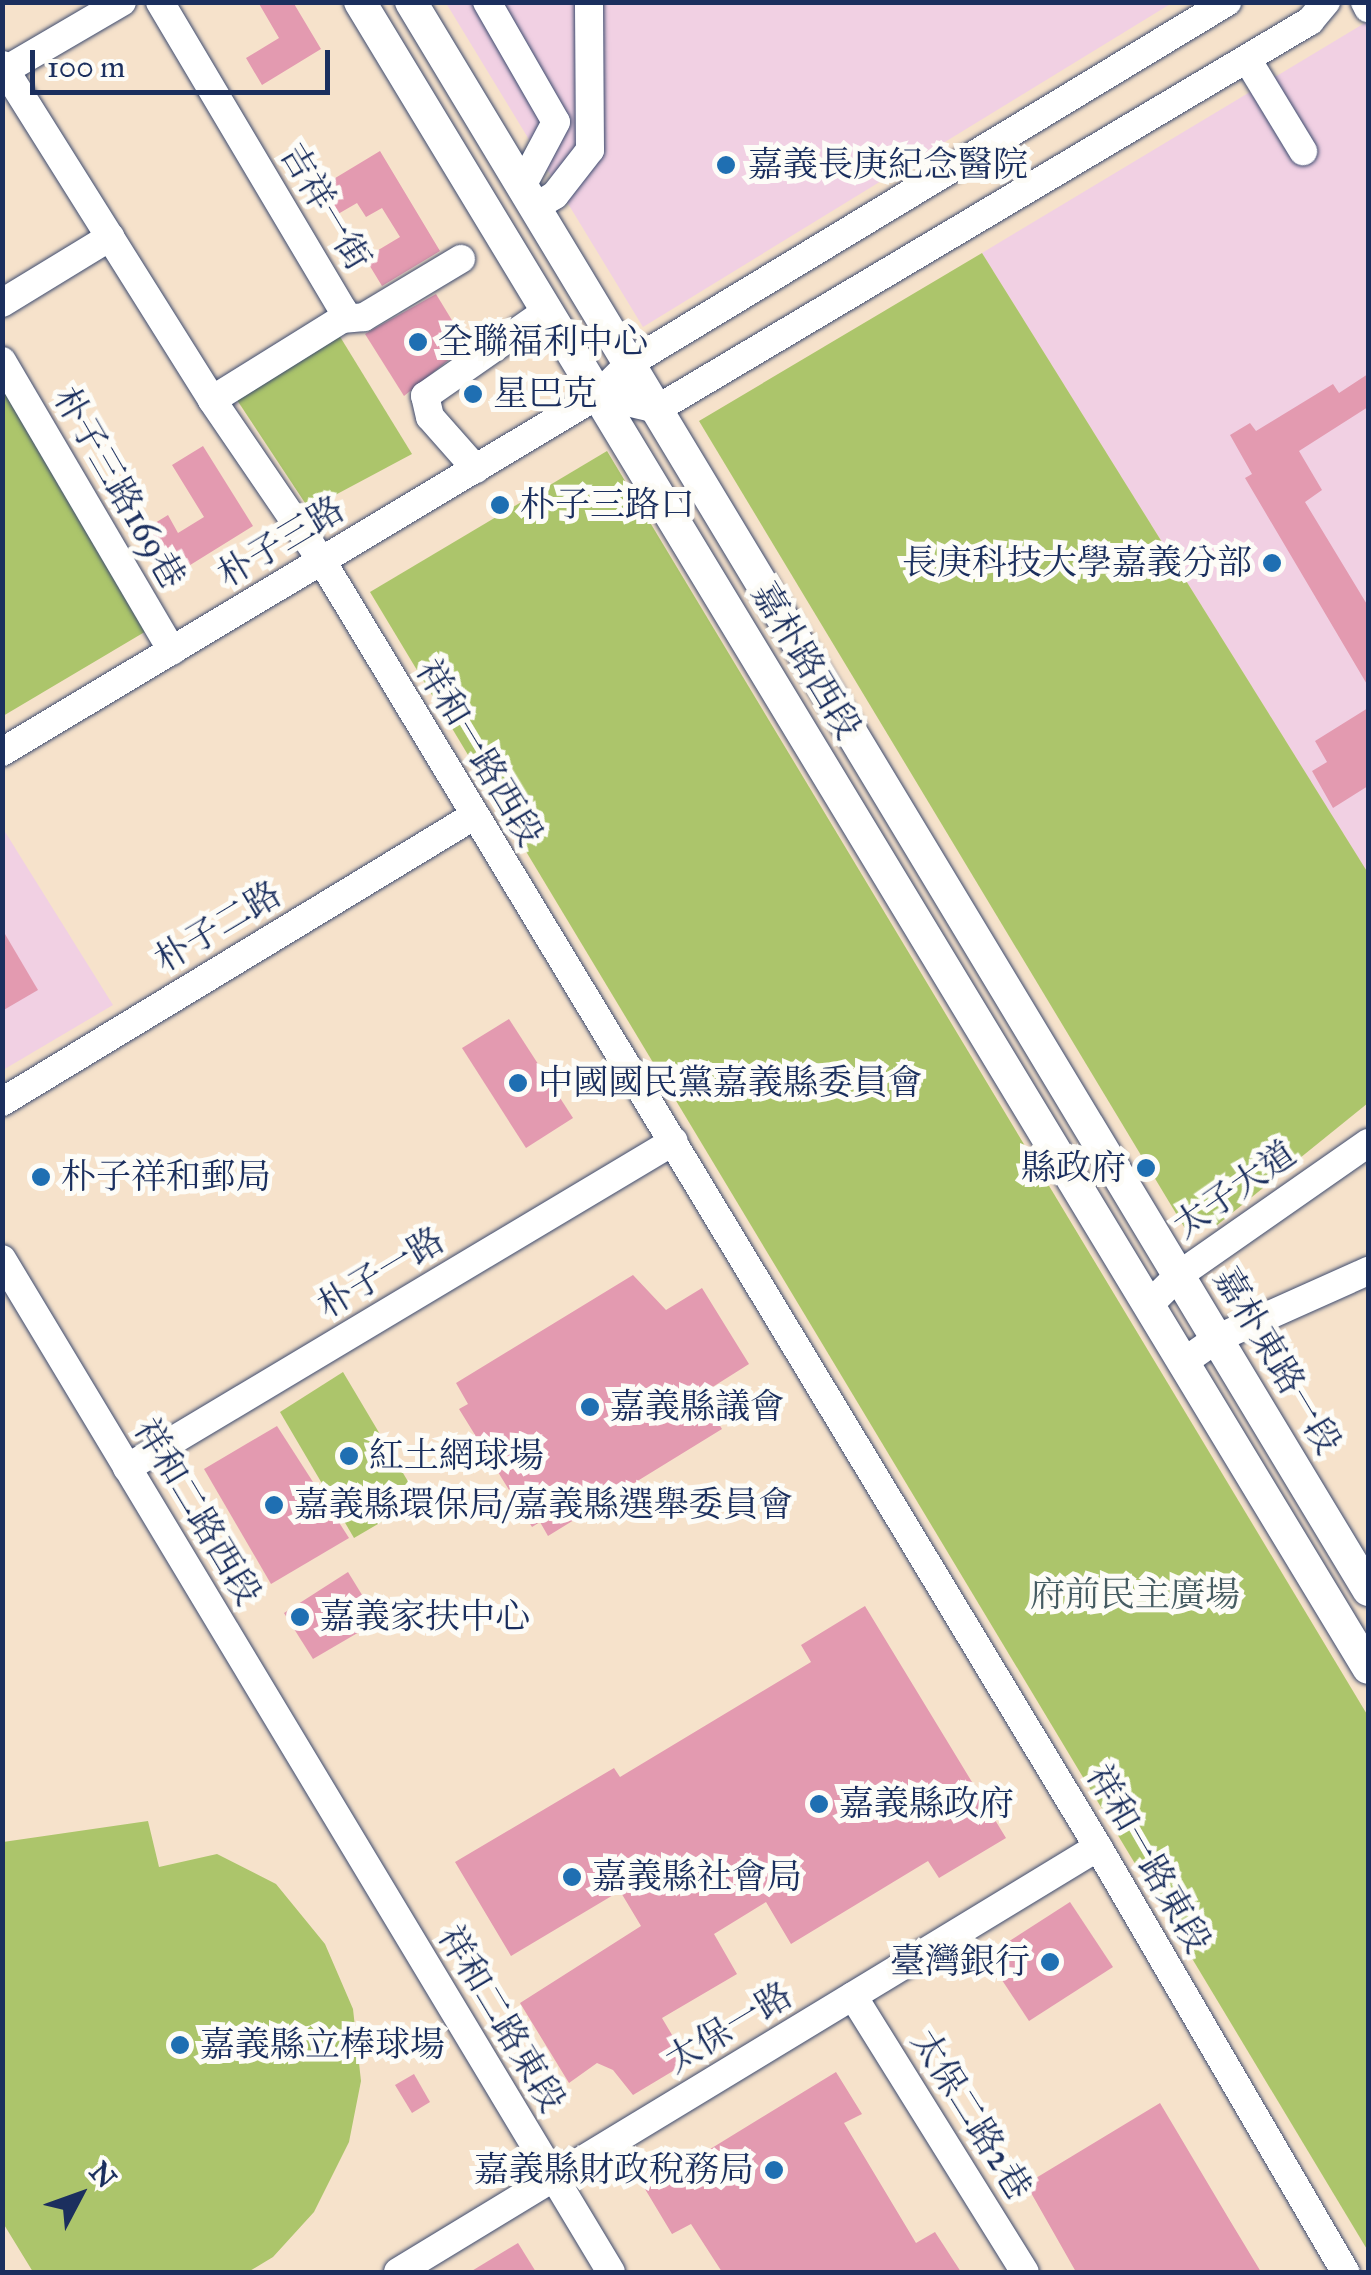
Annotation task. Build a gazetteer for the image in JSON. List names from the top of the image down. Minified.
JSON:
{"streets":{"main road":["嘉朴路西段","嘉朴東路一段"],"street":["吉祥一街","朴子三路169巷","朴子三路","祥和一路西段","朴子二路","太子大道","朴子一路","祥和二路西段","祥和一路東段","祥和二路東段","太保一路","太保二路2巷"]},"crossings":[["吉祥一街","祥和一路西段"],["朴子三路169巷","朴子三路"],["朴子三路","嘉朴路西段"],["朴子三路","祥和一路西段"],["嘉朴路西段","太子大道"],["嘉朴路西段","嘉朴東路一段"],["祥和一路西段","朴子二路"],["祥和一路西段","朴子一路"],["祥和一路西段","祥和一路東段"],["太子大道","嘉朴東路一段"],["朴子一路","祥和二路西段"],["祥和二路西段","祥和二路東段"],["祥和一路東段","太保一路"],["祥和二路東段","太保一路"],["太保一路","太保二路2巷"]],"parks":["府前民主廣場"],"places":["嘉義長庚紀念醫院","全聯福利中心","星巴克","朴子三路口","長庚科技大學嘉義分部","中國國民黨嘉義縣委員會","縣政府","朴子祥和郵局","嘉義縣議會","紅土網球場","嘉義縣環保局/嘉義縣選舉委員會","嘉義家扶中心","嘉義縣政府","嘉義縣社會局","臺灣銀行","嘉義縣立棒球場","嘉義縣財政稅務局"],"scale_bar":"100 m","north":"top right"}
